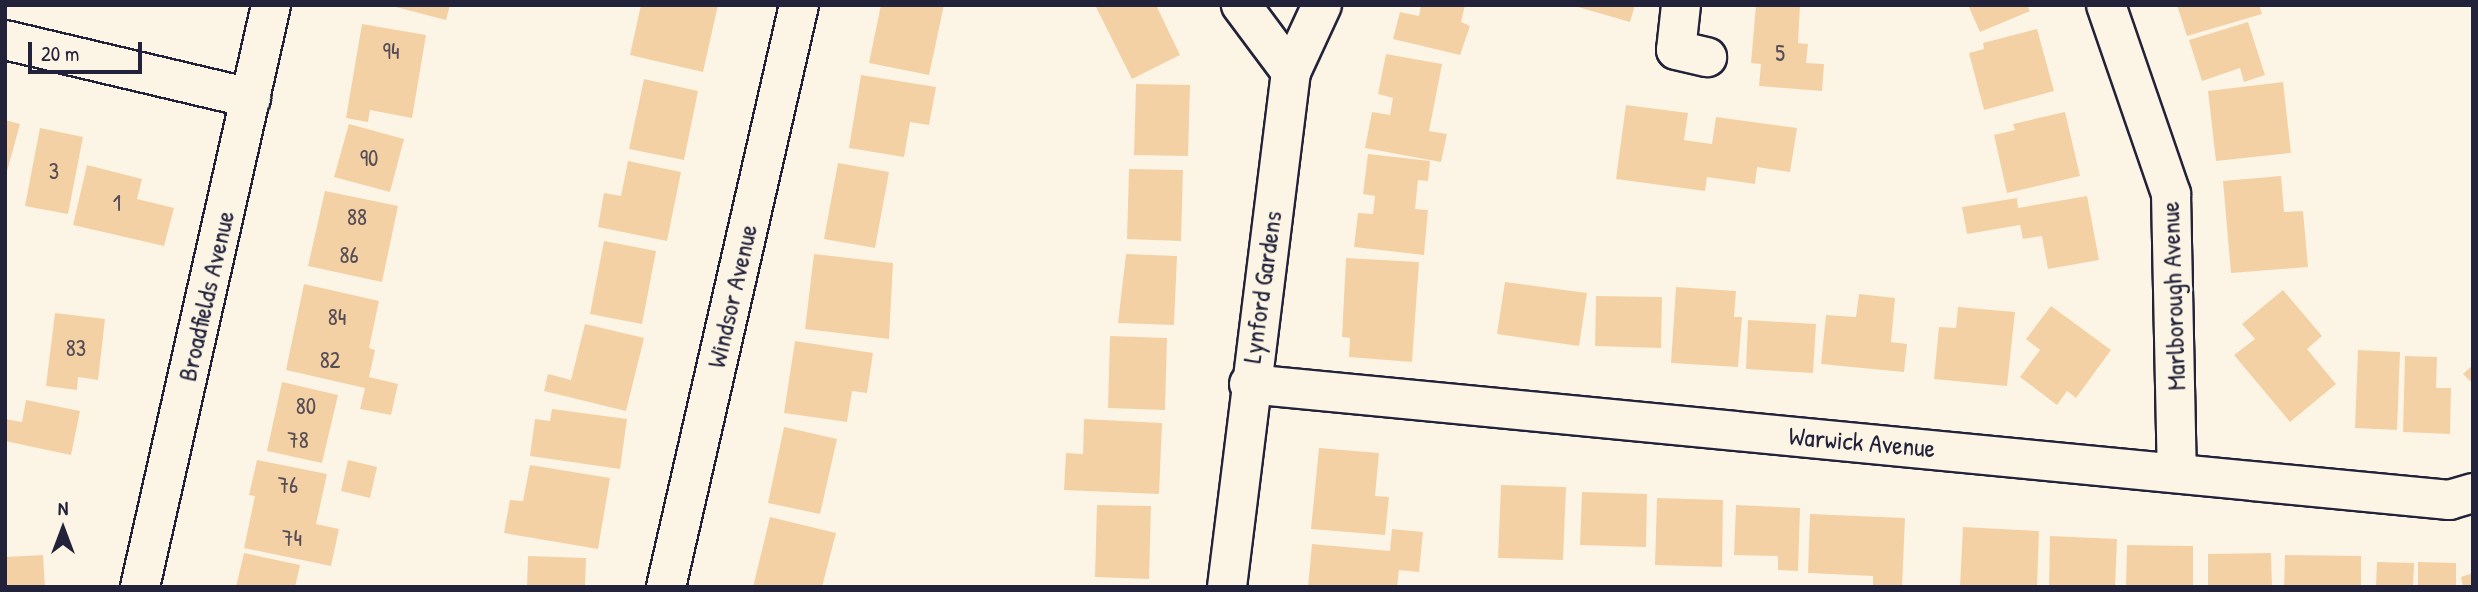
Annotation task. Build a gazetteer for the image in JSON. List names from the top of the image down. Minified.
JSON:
{"streets":{"street":["Lynford Gardens","Broadfields Avenue","Windsor Avenue","Marlborough Avenue","Warwick Avenue"]},"crossings":[["Lynford Gardens","Warwick Avenue"],["Marlborough Avenue","Warwick Avenue"]],"house_numbers":["94","5","90","3","1","88","86","84","83","82","80","78","76","74"],"scale_bar":"20 m","north":"top"}
